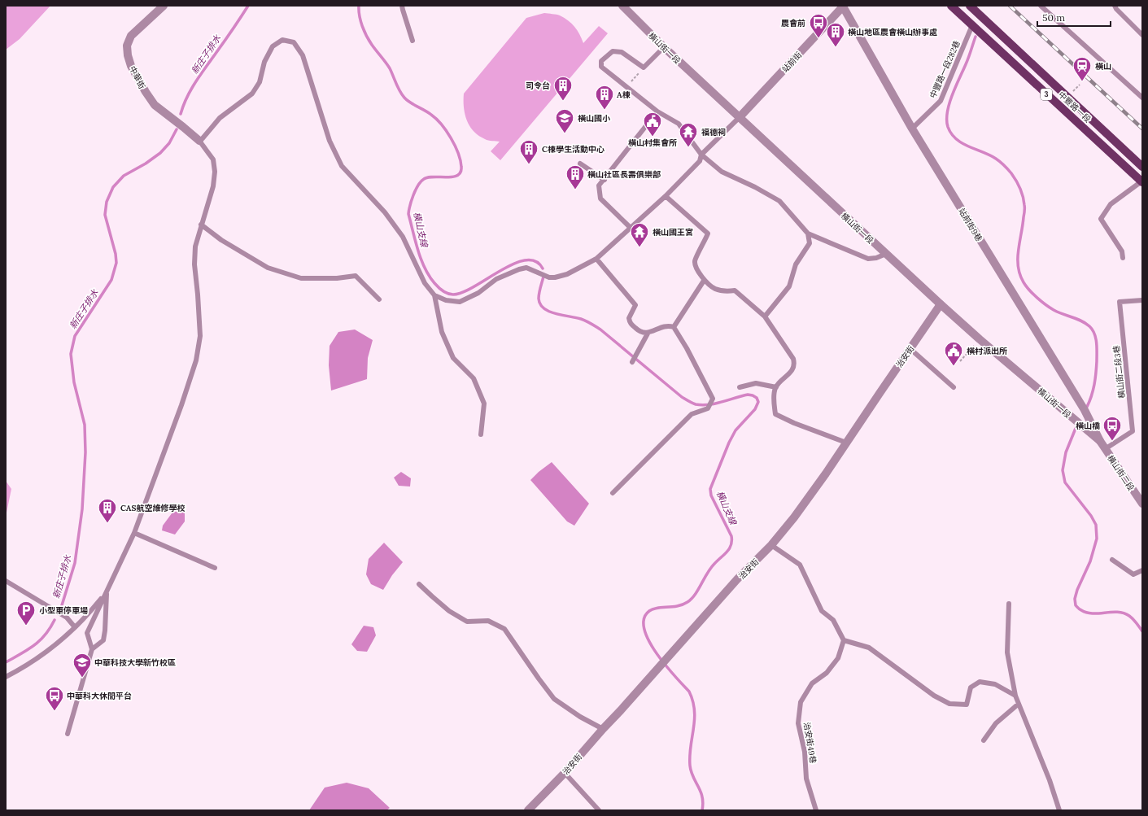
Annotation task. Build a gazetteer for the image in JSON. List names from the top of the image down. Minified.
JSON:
{"streets":{"main road":["3","中豐路一段"],"street":["橫山街一段","站前街","中華街","站前街9巷","治安街","橫山街二段"],"lane":["中豐路一段282巷","橫山街二段3巷","治安街49巷"]},"crossings":[["橫山街一段","站前街"],["橫山街一段","站前街9巷"],["橫山街一段","治安街"],["橫山街一段","橫山街二段"],["站前街","站前街9巷"],["中豐路一段282巷","中豐路一段"],["中豐路一段282巷","站前街9巷"],["站前街9巷","橫山街二段"],["橫山街二段3巷","橫山街二段"]],"water":["新庄子排水","橫山支線"],"places":{"bus stop":["農會前","橫山橋","中華科大休閒平台"],"building":["橫山地區農會橫山辦事處","司令台","A棟","C棟學生活動中心","橫山社區長壽俱樂部","CAS航空維修學校"],"station":["橫山"],"school or university":["橫山國小","中華科技大學新竹校區"],"public building":["橫山村集會所","橫村派出所"],"temple":["福德祠","橫山國王宮"],"parking":["小型車停車場"]},"scale_bar":"50 m"}
